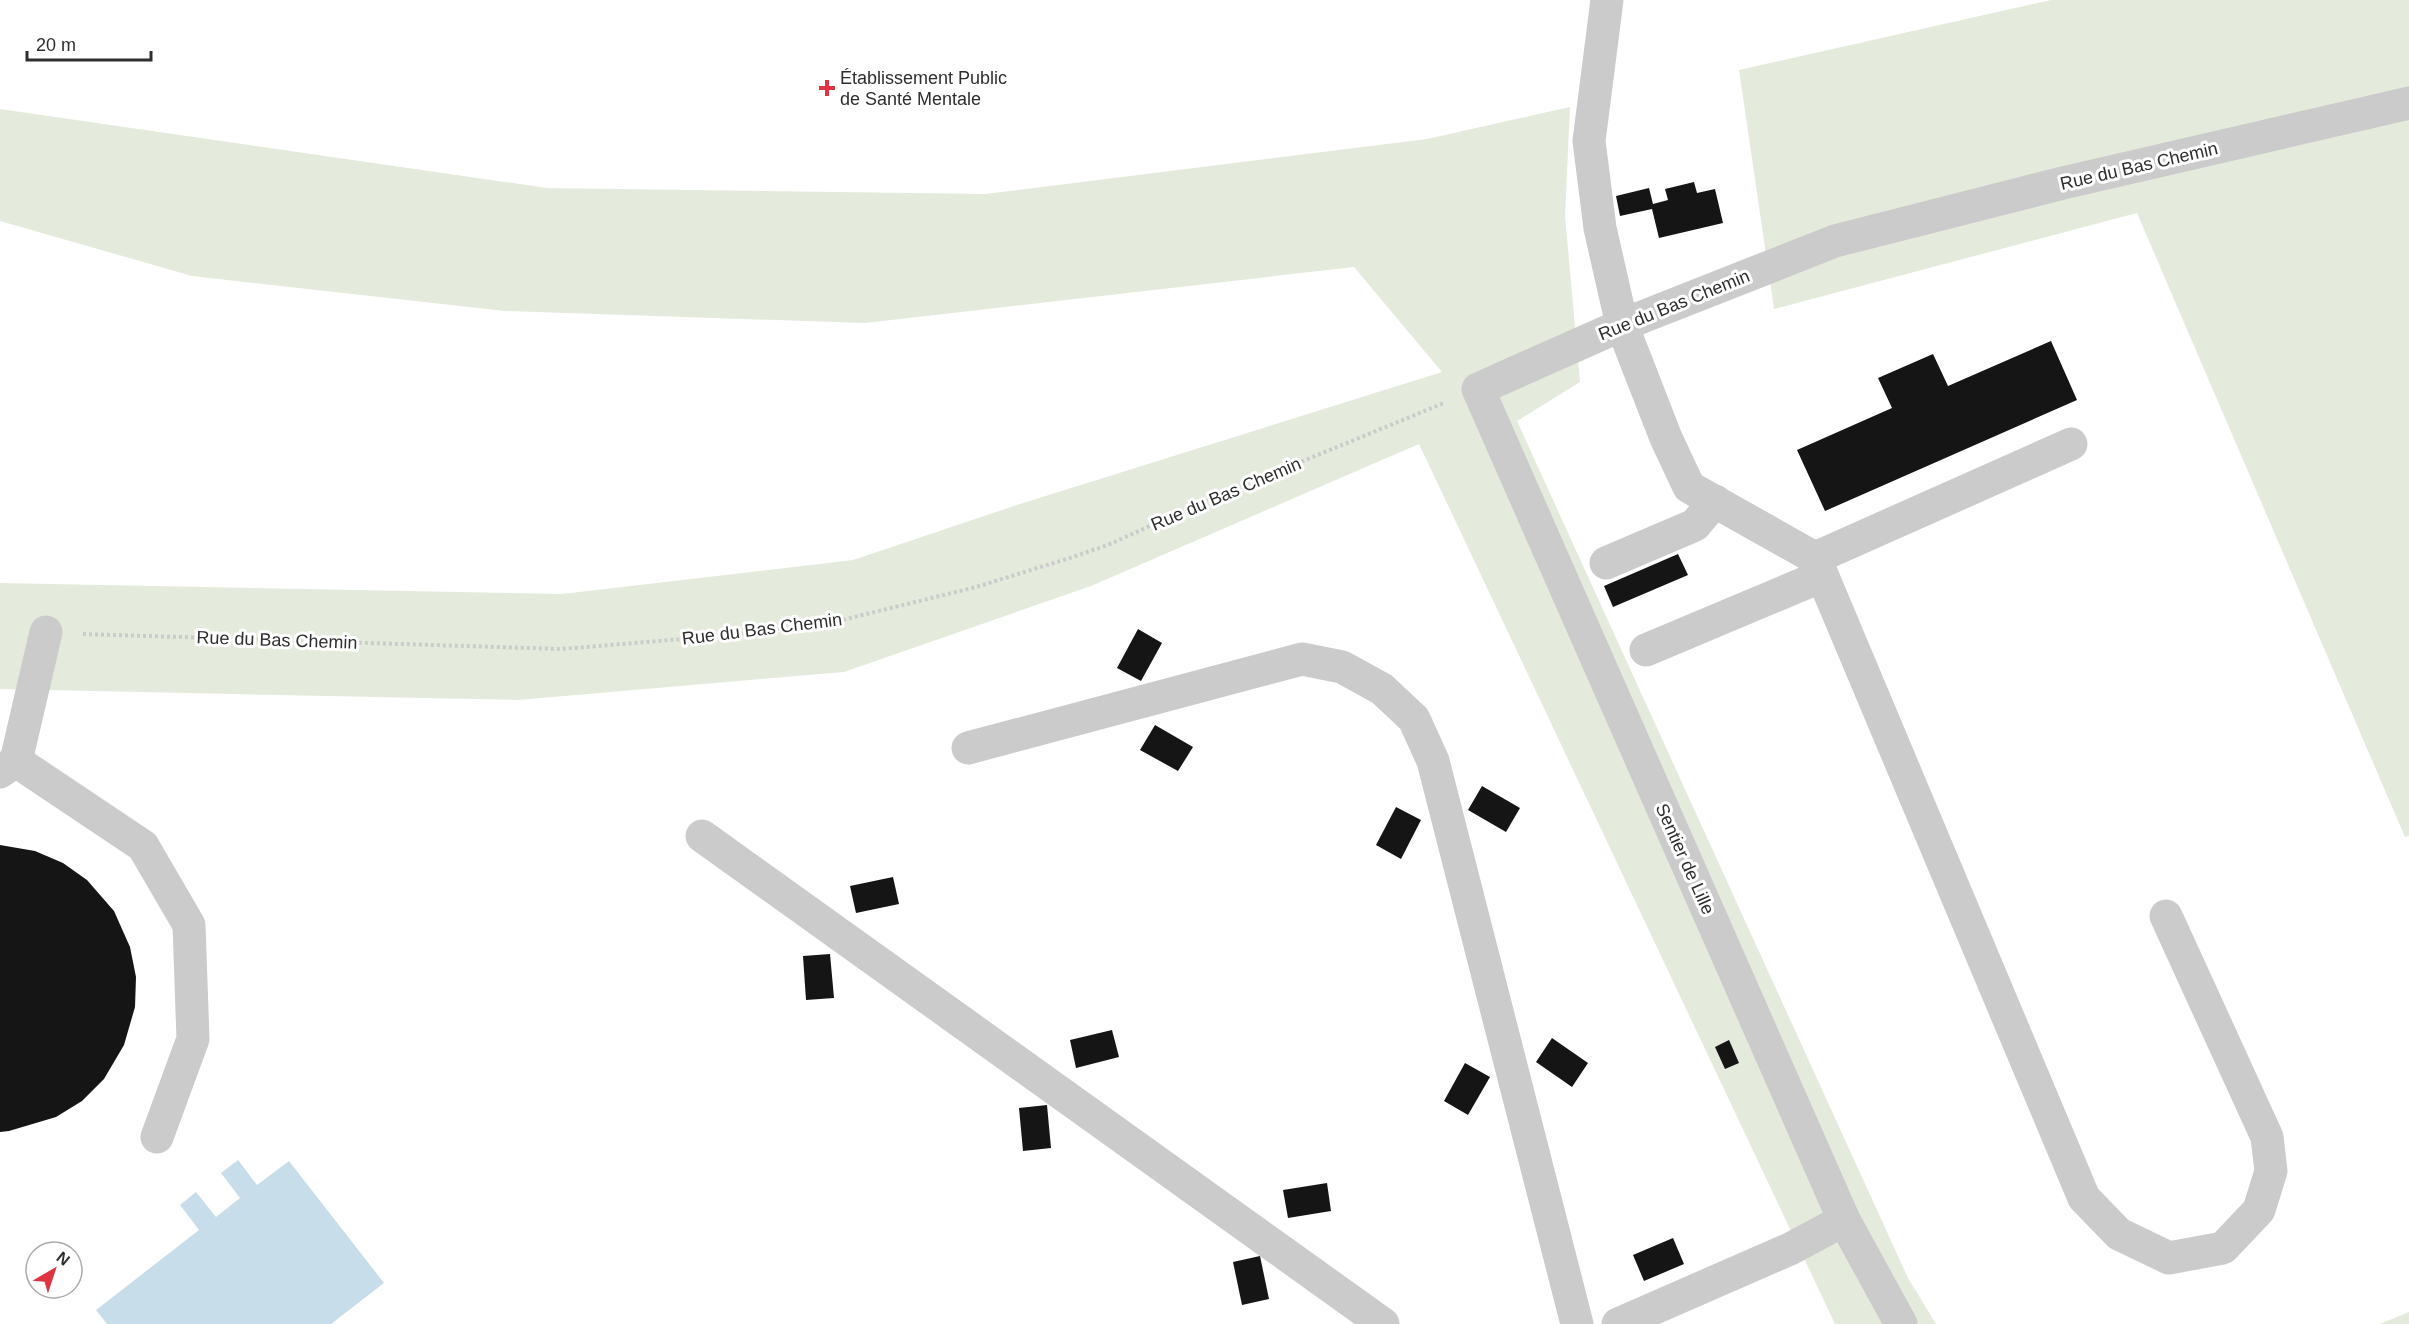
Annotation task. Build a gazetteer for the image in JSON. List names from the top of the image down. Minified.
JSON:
{"streets":{"street":["Rue du Bas Chemin","Sentier de Lille"]},"crossings":[["Rue du Bas Chemin","Sentier de Lille"]],"places":{"health":["Établissement Public de Santé Mentale"]},"scale_bar":"20 m","north":"top right"}
